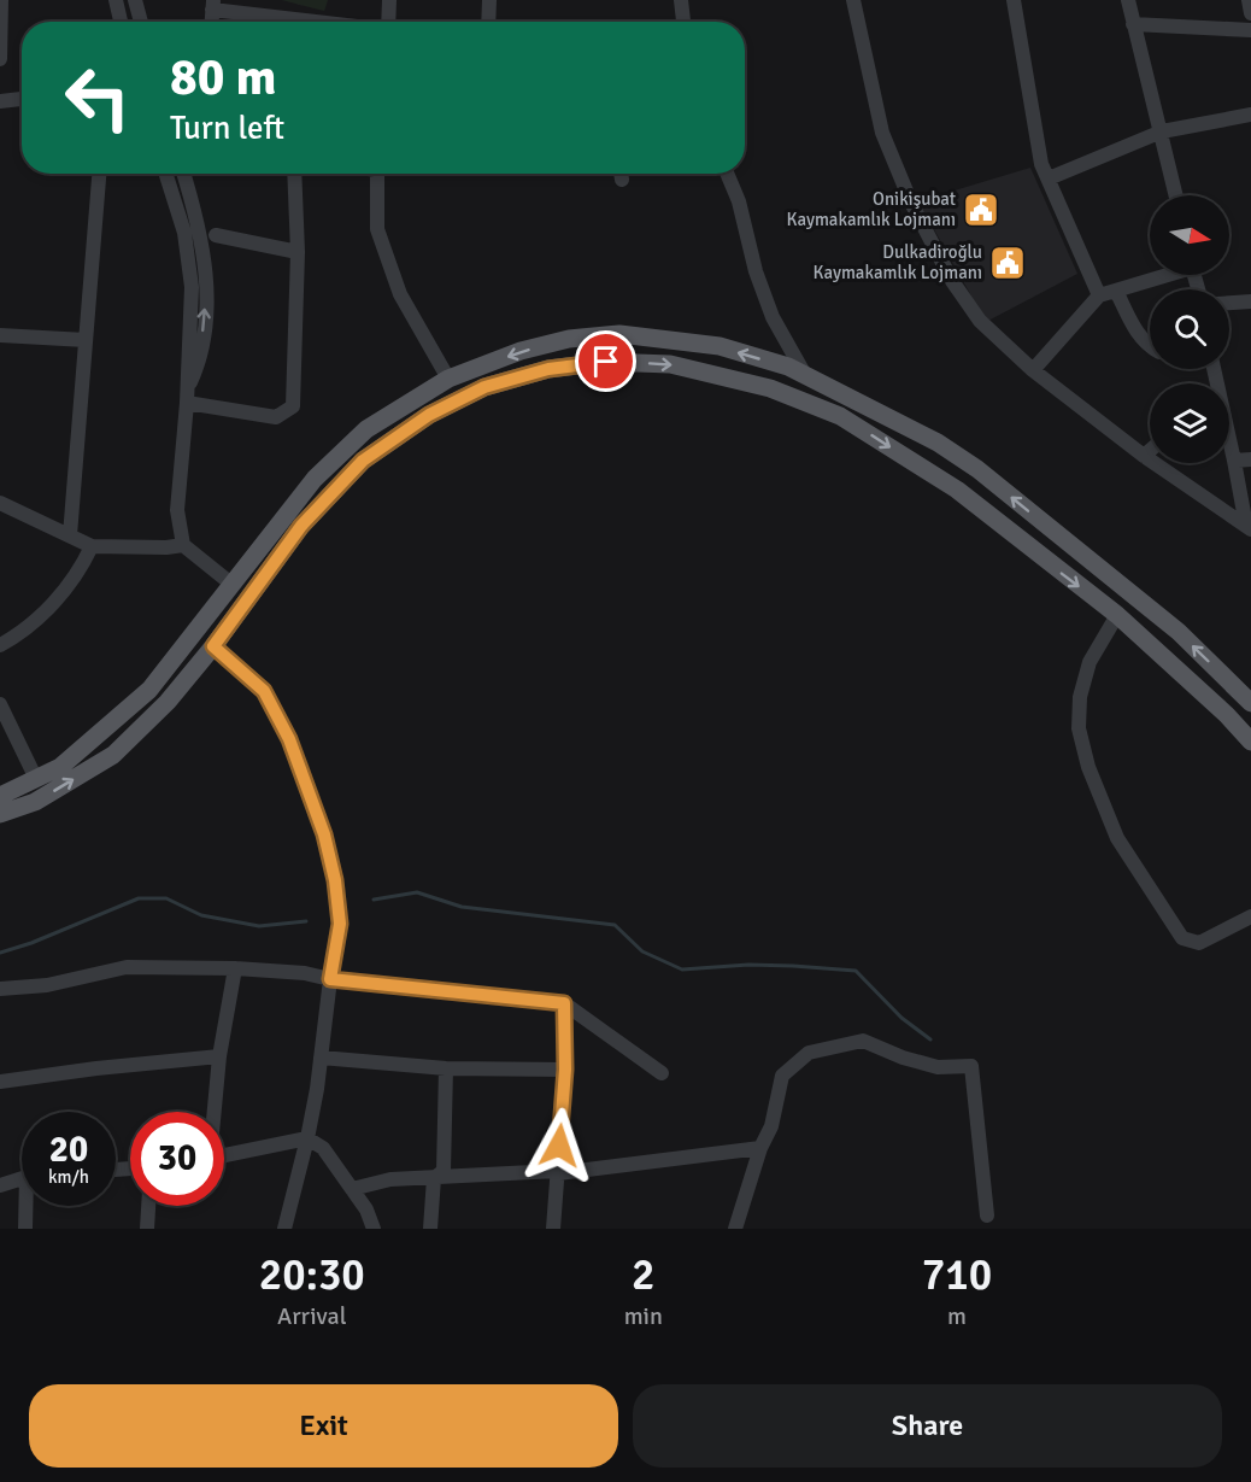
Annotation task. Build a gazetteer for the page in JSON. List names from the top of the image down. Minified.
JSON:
{"places":{"public building":["Onikişubat Kaymakamlık Lojmanı","Dulkadiroğlu Kaymakamlık Lojmanı"]},"north":"right","page":{"turn":["80 m","Turn left"],"speed":"20 km/h","limit":"30","eta":["20:30","Arrival","2","min","710","m"],"buttons":["Exit","Share"]}}
